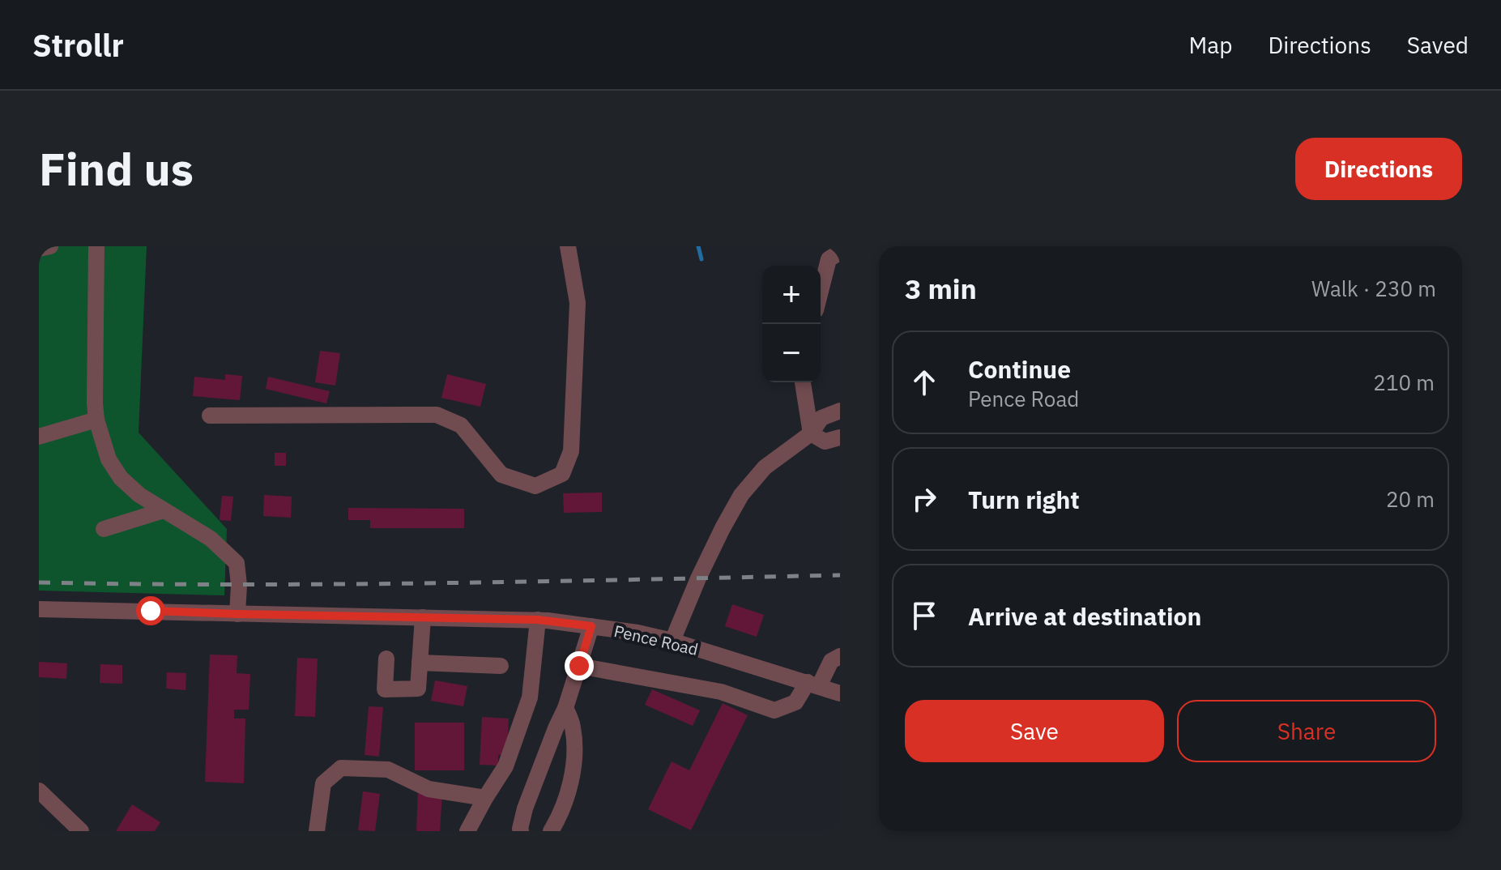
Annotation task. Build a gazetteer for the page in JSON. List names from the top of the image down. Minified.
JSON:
{"streets":{"street":["Pence Road"]},"page":{"header":"Strollr","nav":["Map","Directions","Saved"],"buttons":["Directions",["Save","Share"]],"title":"Find us","heading":["3 min","Walk · 230 m"],"map_buttons":["+","−"],"list":[["Continue","Pence Road","210 m"],["Turn right","20 m"],"Arrive at destination"]}}
